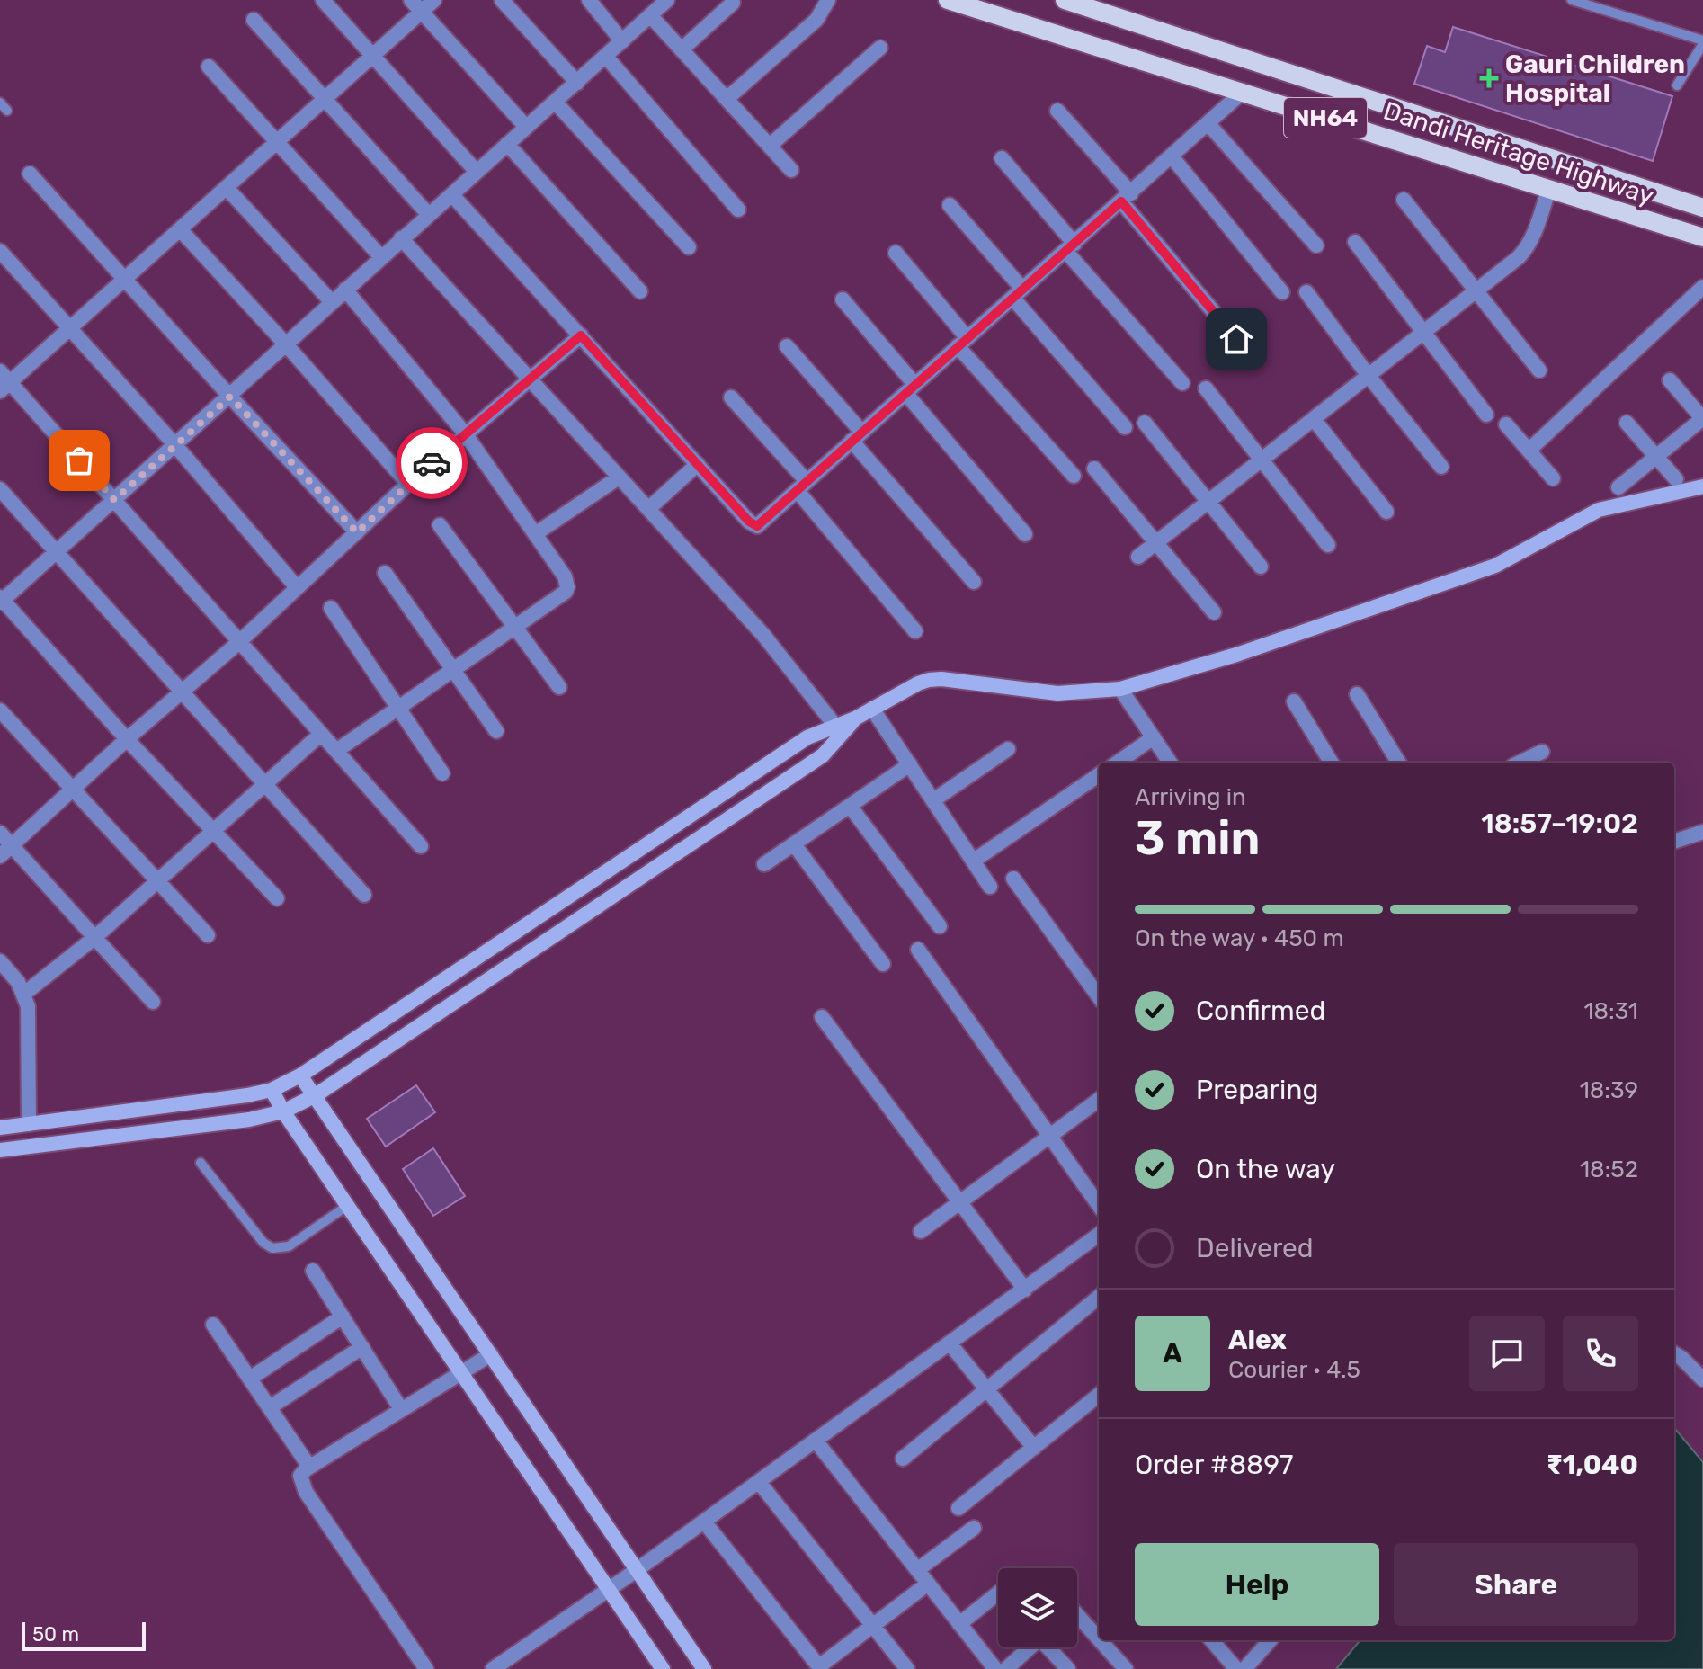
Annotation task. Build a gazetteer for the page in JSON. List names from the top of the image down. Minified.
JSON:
{"streets":{"main road":["NH64","Dandi Heritage Highway"]},"places":{"health":["Gauri Children Hospital"]},"scale_bar":"50 m","page":{"heading":["3 min","Arriving in","18:57–19:02"],"panel":["Alex","Courier · 4.5","Order #8897","₹1,040"],"bar":"On the way · 450 m","list":[["Confirmed","18:31"],["Preparing","18:39"],["On the way","18:52"],"Delivered"],"round":"A","buttons":["Help","Share"],"scale":"50 m"}}
